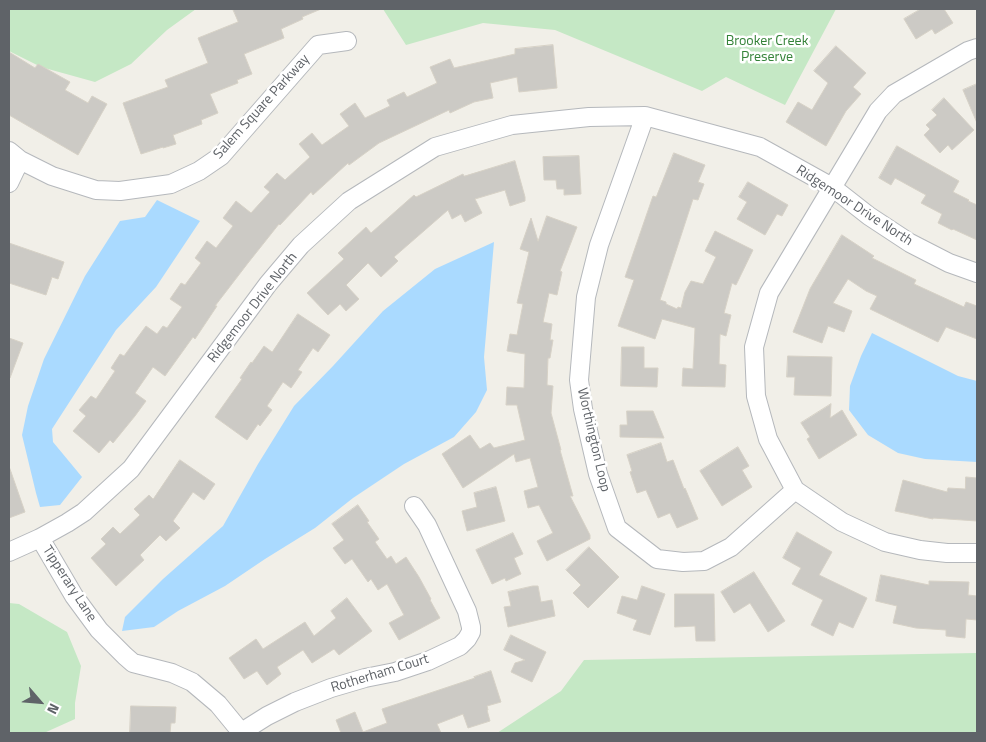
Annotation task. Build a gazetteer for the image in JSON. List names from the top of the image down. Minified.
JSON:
{"streets":{"street":["Salem Square Parkway","Ridgemoor Drive North","Worthington Loop","Tipperary Lane","Rotherham Court"]},"crossings":[["Ridgemoor Drive North","Worthington Loop"],["Ridgemoor Drive North","Tipperary Lane"],["Tipperary Lane","Rotherham Court"]],"parks":["Brooker Creek Preserve"],"north":"bottom right"}
